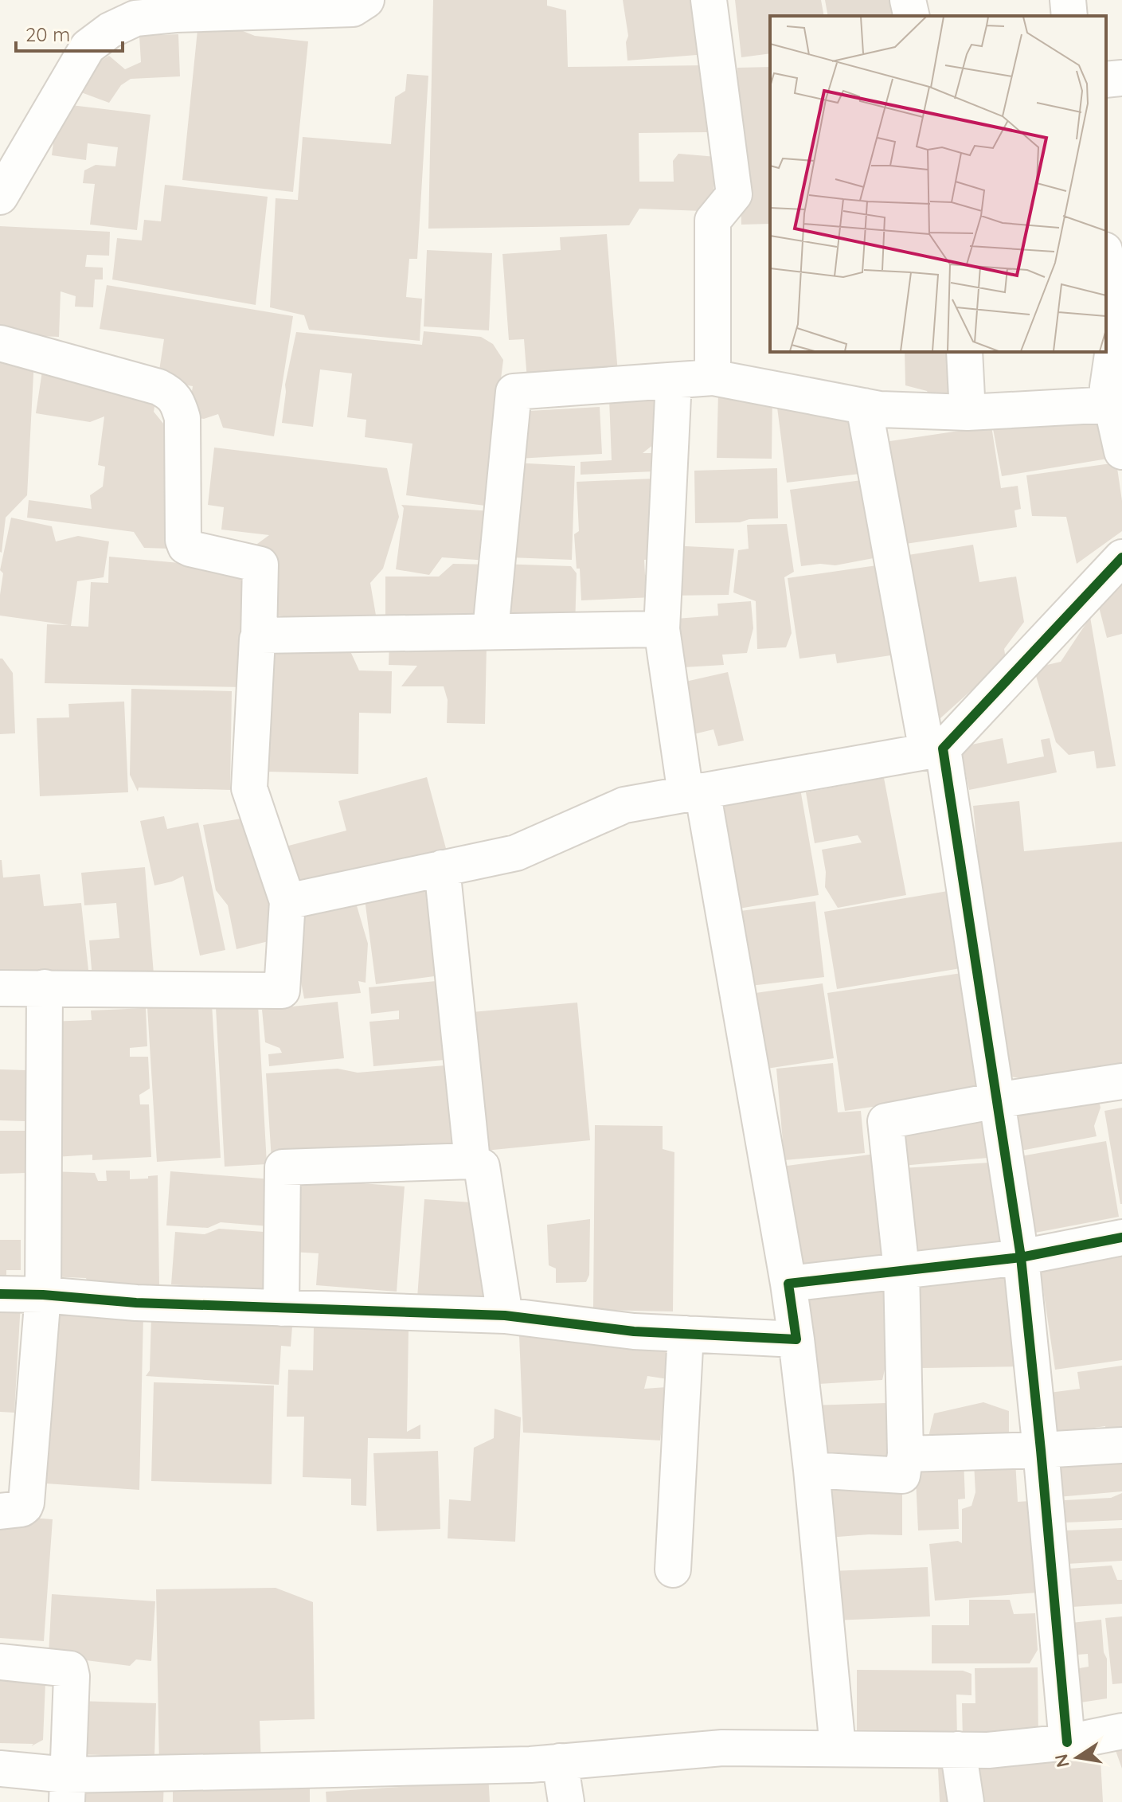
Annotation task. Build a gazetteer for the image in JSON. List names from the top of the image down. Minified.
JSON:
{"scale_bar":"20 m","north":"left"}
